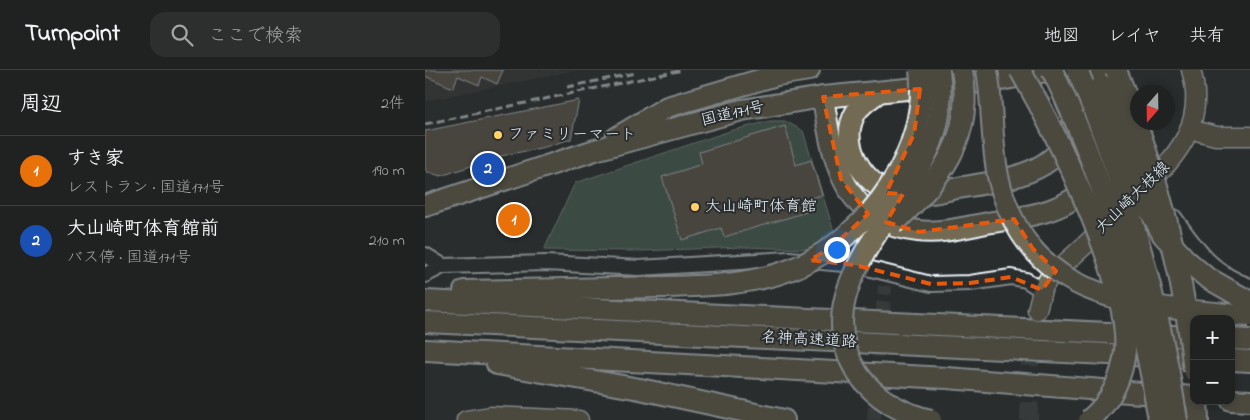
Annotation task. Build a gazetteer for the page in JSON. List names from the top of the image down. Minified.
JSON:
{"streets":{"highway":["国道171号","名神高速道路"],"main road":["大山崎大枝線"]},"places":["ファミリーマート","大山崎町体育館"],"north":"bottom","page":{"header":"Turnpoint","search":"ここで検索","nav":["地図","レイヤ","共有"],"heading":["周辺","2件"],"list":[{"mark":"1","name":"すき家","note":"レストラン · 国道171号","value":"190 m"},{"mark":"2","name":"大山崎町体育館前","note":"バス停 · 国道171号","value":"210 m"}],"pins":["2","1"],"map_buttons":["+","−"]}}
